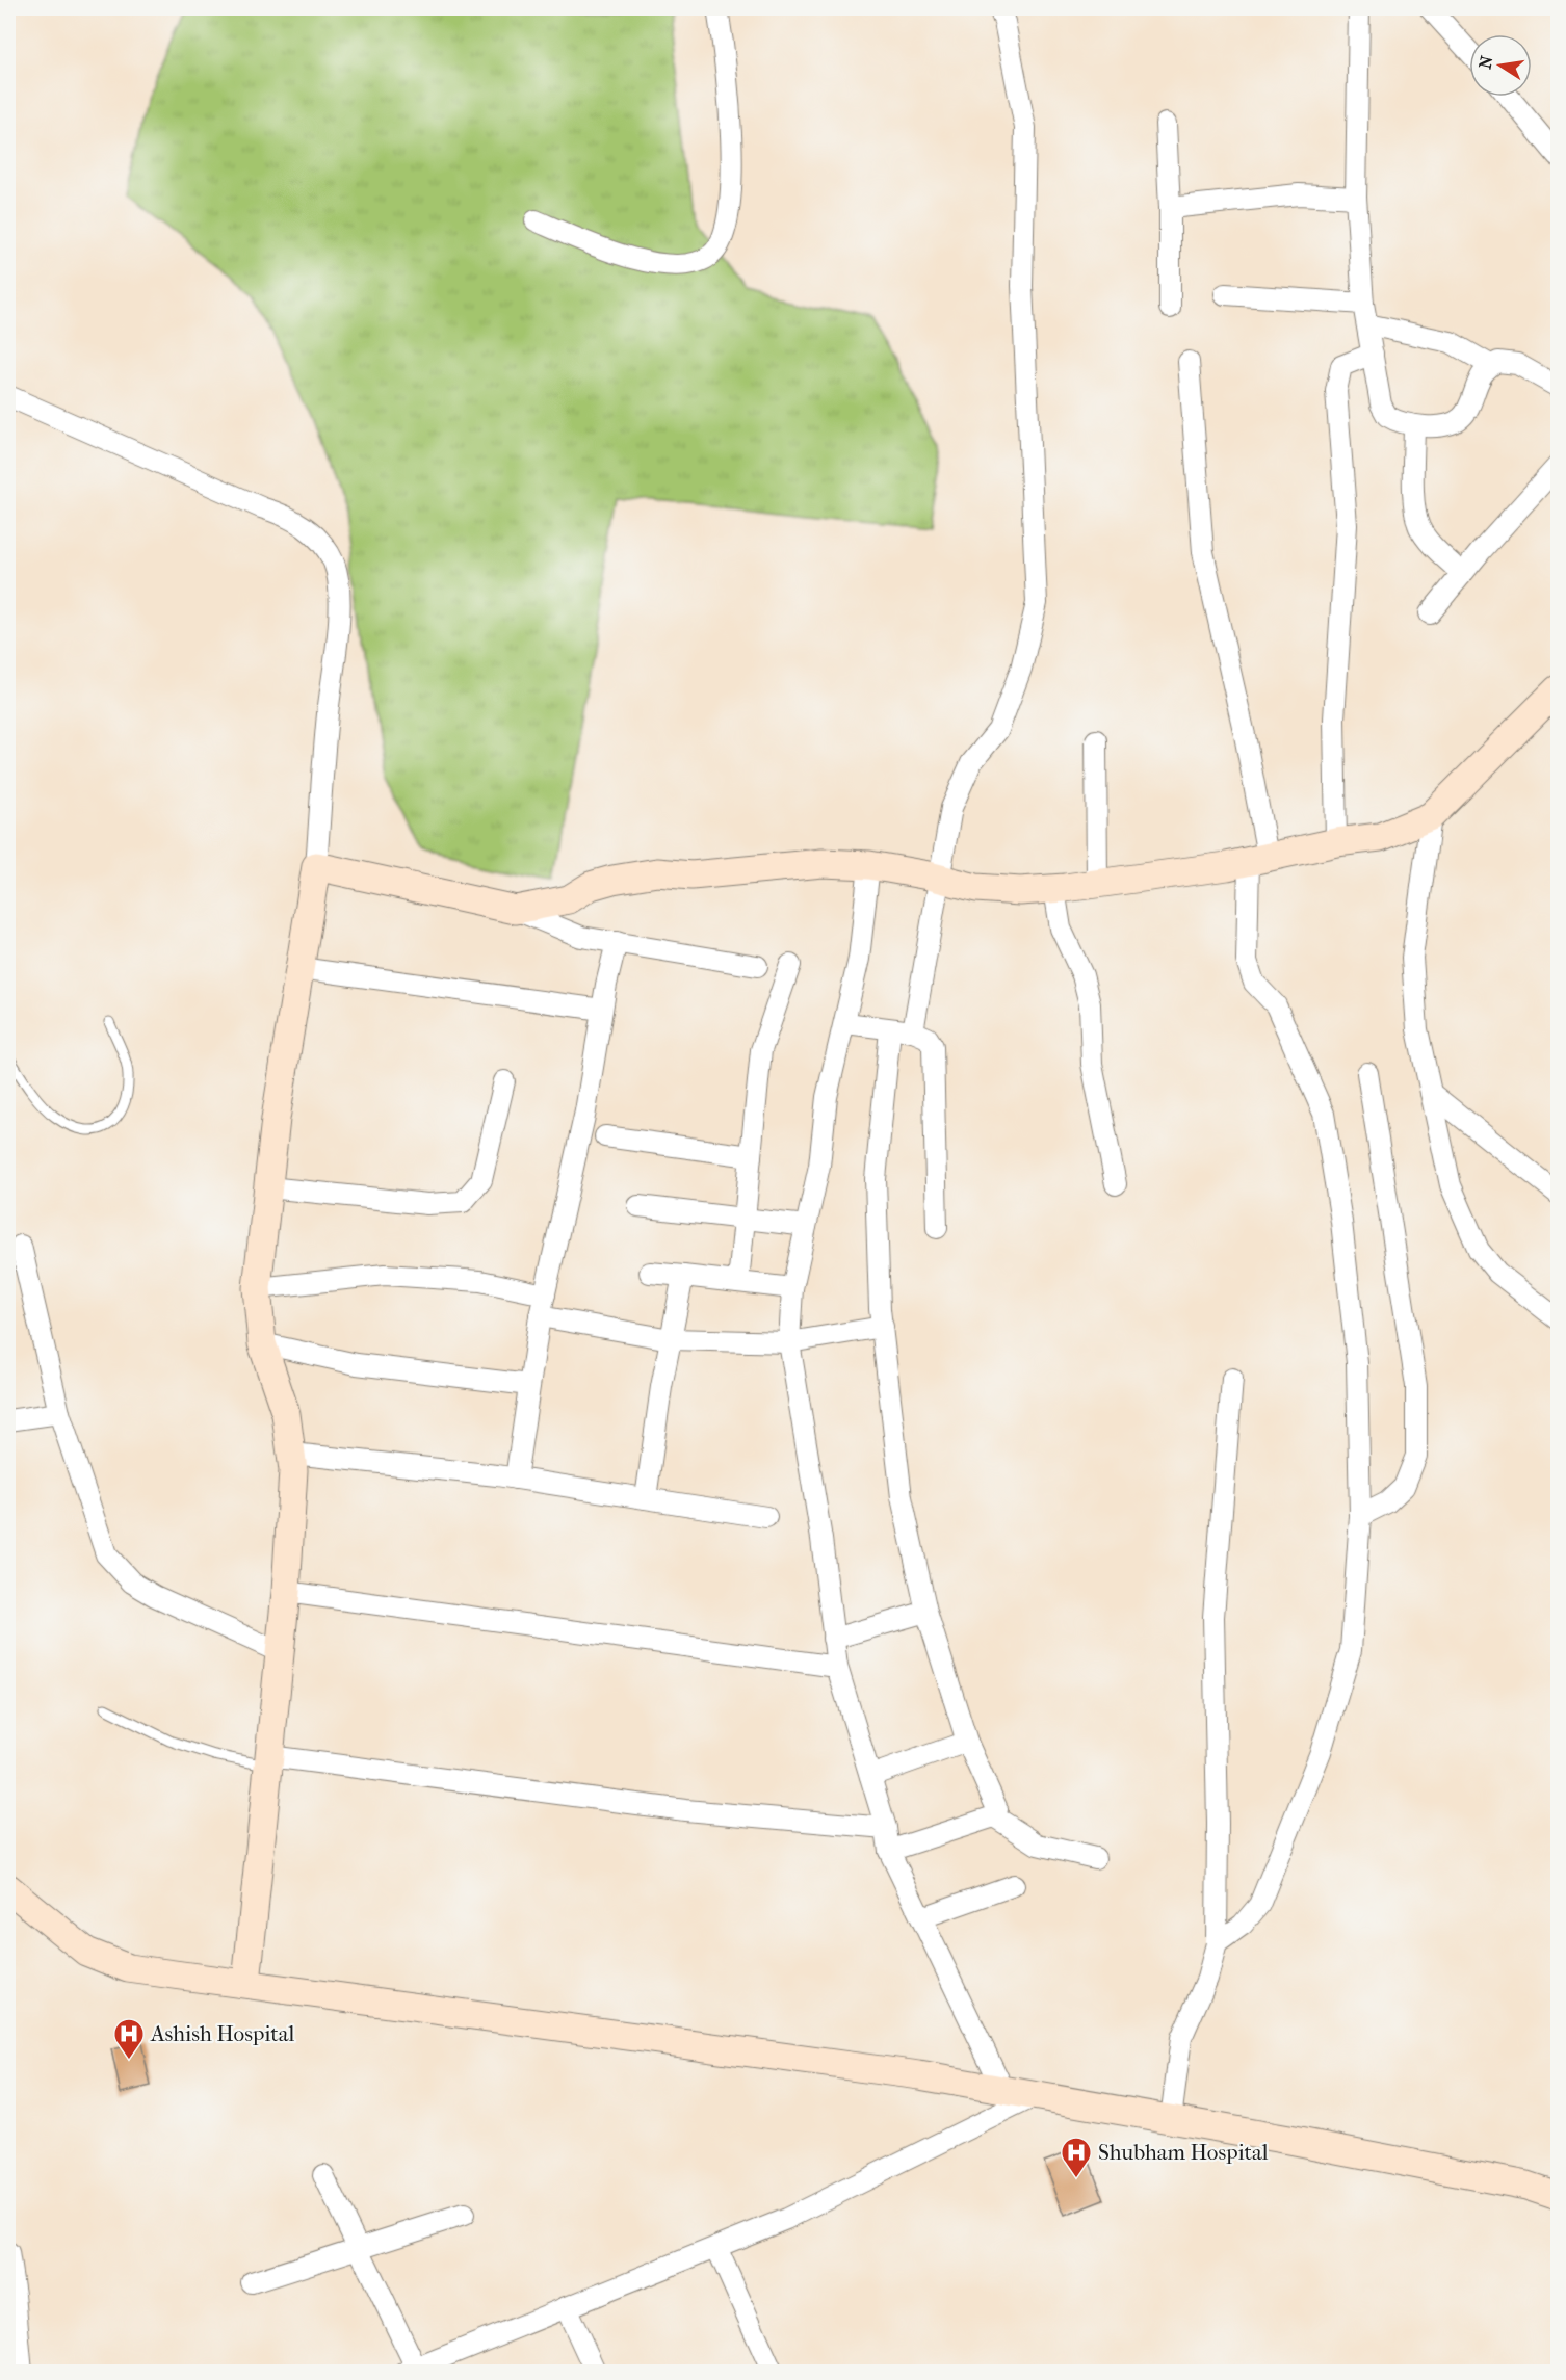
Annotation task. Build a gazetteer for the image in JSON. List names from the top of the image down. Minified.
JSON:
{"places":{"hospital":["Ashish Hospital","Shubham Hospital"]},"north":"left"}
